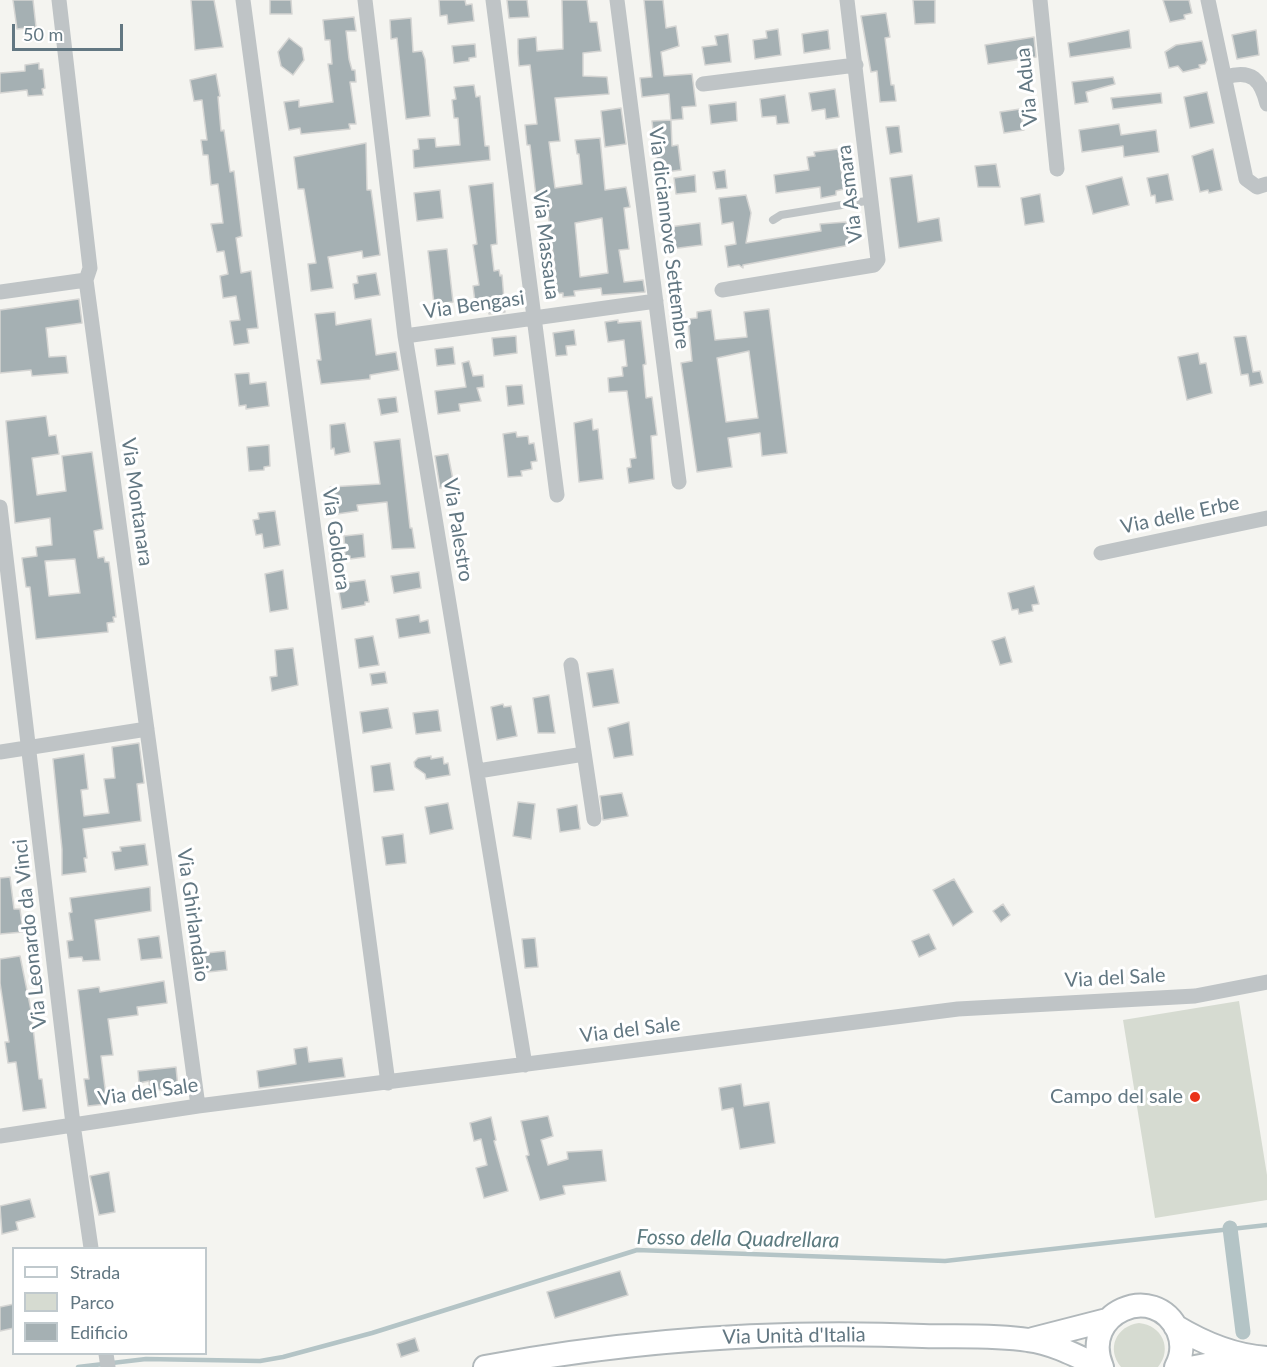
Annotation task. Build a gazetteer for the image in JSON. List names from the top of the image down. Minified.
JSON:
{"streets":{"main road":["Via Unità d'Italia"],"street":["Via Adua","Via Asmara","Via diciannove Settembre","Via Massaua","Via Bengasi","Via Montanara","Via delle Erbe","Via Palestro","Via Goldora","Via Ghirlandaio","Via Leonardo da Vinci","Via del Sale"]},"crossings":[["Via diciannove Settembre","Via Bengasi"],["Via Massaua","Via Bengasi"],["Via Bengasi","Via Palestro"],["Via Montanara","Via Ghirlandaio"],["Via Palestro","Via del Sale"],["Via Goldora","Via del Sale"],["Via Ghirlandaio","Via del Sale"],["Via Leonardo da Vinci","Via del Sale"]],"water":["Fosso della Quadrellara"],"places":["Campo del sale"],"legend":["Strada","Parco","Edificio"],"scale_bar":"50 m"}
